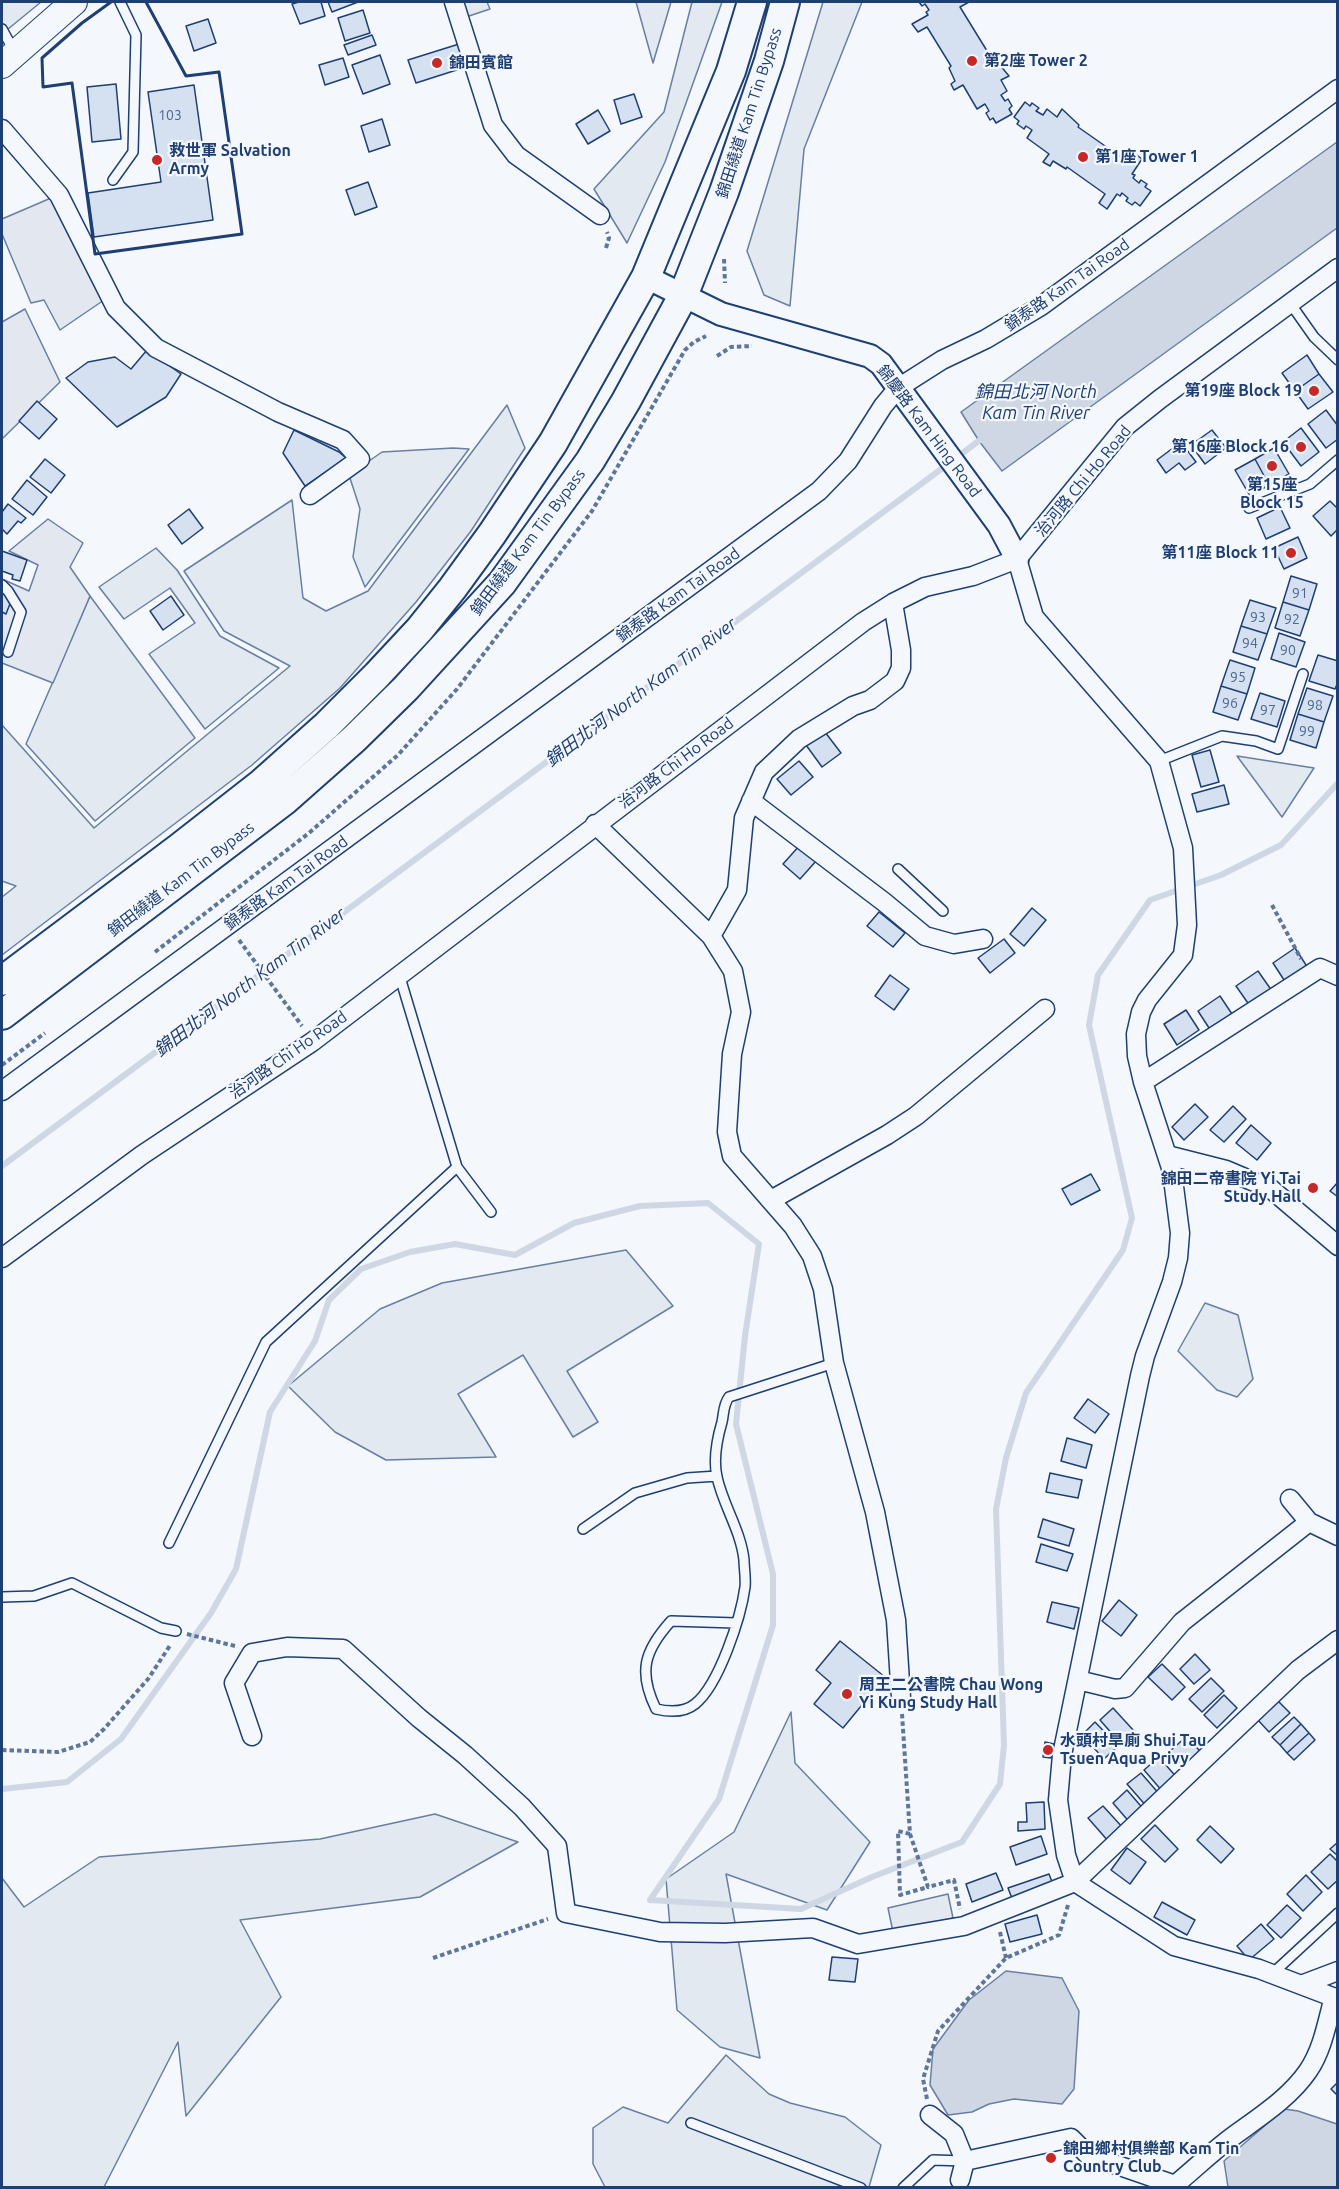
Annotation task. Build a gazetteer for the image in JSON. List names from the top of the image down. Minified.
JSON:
{"streets":{"main road":["錦田繞道 Kam Tin Bypass"],"street":["錦泰路 Kam Tai Road","錦慶路 Kam Hing Road","治河路 Chi Ho Road"]},"crossings":[["錦田繞道 Kam Tin Bypass","錦慶路 Kam Hing Road"],["錦泰路 Kam Tai Road","錦慶路 Kam Hing Road"],["錦慶路 Kam Hing Road","治河路 Chi Ho Road"]],"water":["錦田北河 North Kam Tin River"],"places":["第2座 Tower 2","錦田賓館","第1座 Tower 1","救世軍 Salvation Army","第19座 Block 19","第16座 Block 16","第15座 Block 15","第11座 Block 11","錦田二帝書院 Yi Tai Study Hall","周王二公書院 Chau Wong Yi Kung Study Hall","水頭村旱廁 Shui Tau Tsuen Aqua Privy","錦田鄉村俱樂部 Kam Tin Country Club"],"house_numbers":["103","91","93","92","94","90","95","96","98","97","99"]}
